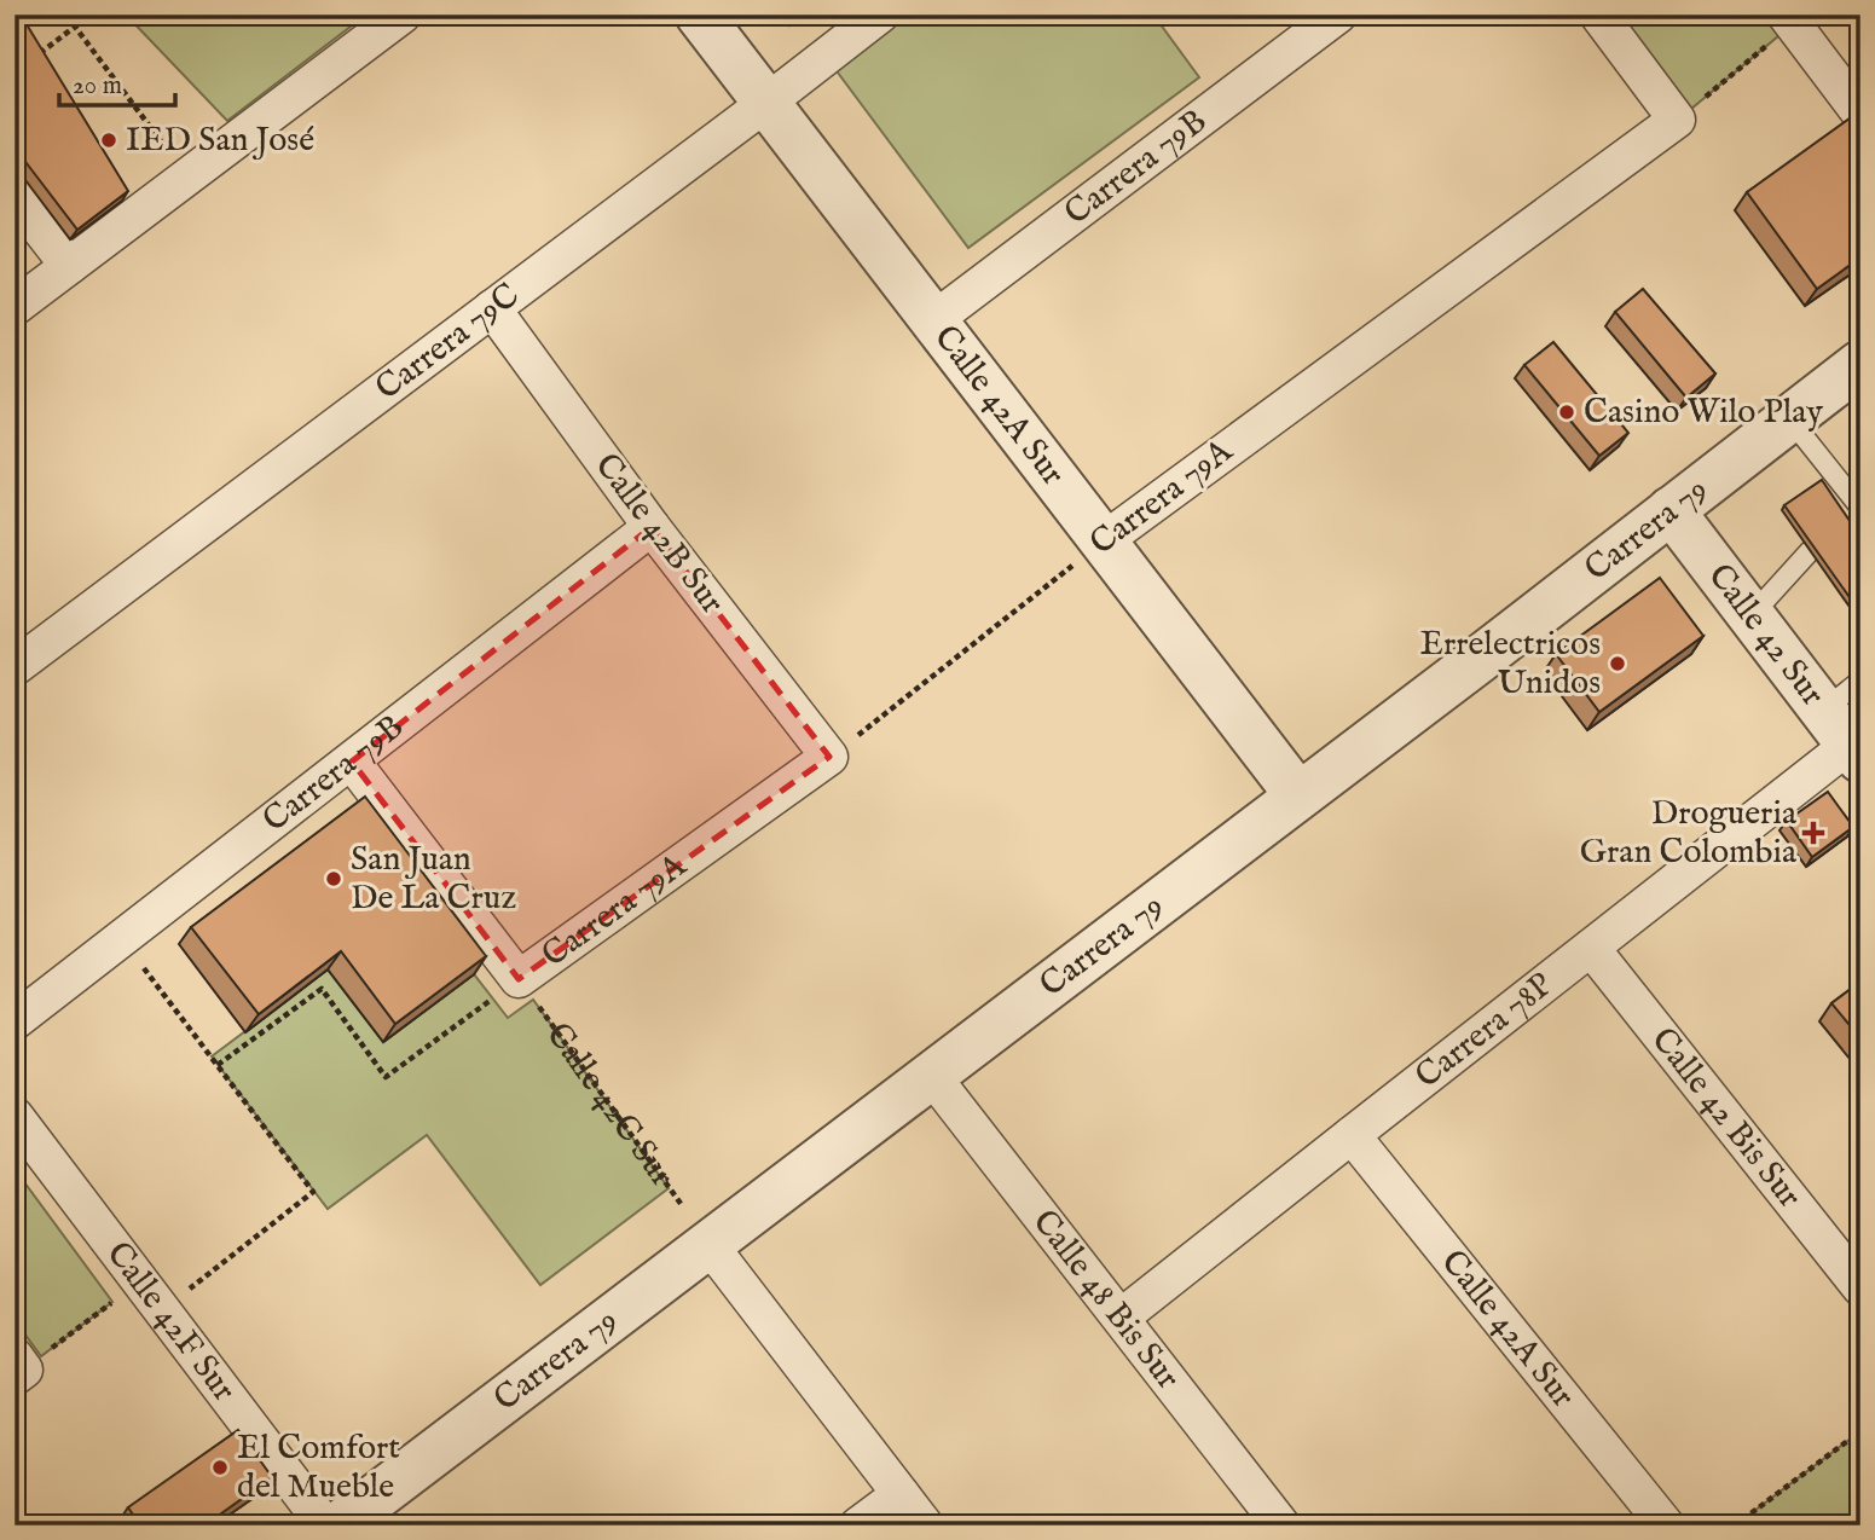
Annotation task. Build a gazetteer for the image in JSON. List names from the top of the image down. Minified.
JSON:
{"streets":{"street":["Carrera 79B","Carrera 79C","Calle 42A Sur","Carrera 79A","Carrera 79","Calle 42B Sur","Calle 42 Sur","Carrera 78P","Calle 42 Bis Sur","Calle 48 Bis Sur","Calle 42F Sur"],"path":["Calle 42C Sur"]},"crossings":[["Carrera 79B","Calle 42A Sur"],["Carrera 79B","Calle 42B Sur"],["Carrera 79C","Calle 42A Sur"],["Carrera 79C","Calle 42B Sur"],["Calle 42A Sur","Carrera 79A"],["Calle 42A Sur","Carrera 79"],["Calle 42A Sur","Carrera 78P"],["Carrera 79A","Calle 42B Sur"],["Carrera 79A","Calle 42C Sur"],["Carrera 79","Calle 42 Sur"],["Carrera 79","Calle 48 Bis Sur"],["Calle 42 Sur","Carrera 78P"],["Carrera 78P","Calle 42 Bis Sur"],["Carrera 78P","Calle 48 Bis Sur"]],"places":{"other":["IED San José","Casino Wilo Play","Errelectricos Unidos","San Juan De La Cruz","El Comfort del Mueble"],"health":["Drogueria Gran Colombia"]},"scale_bar":"20 m"}
